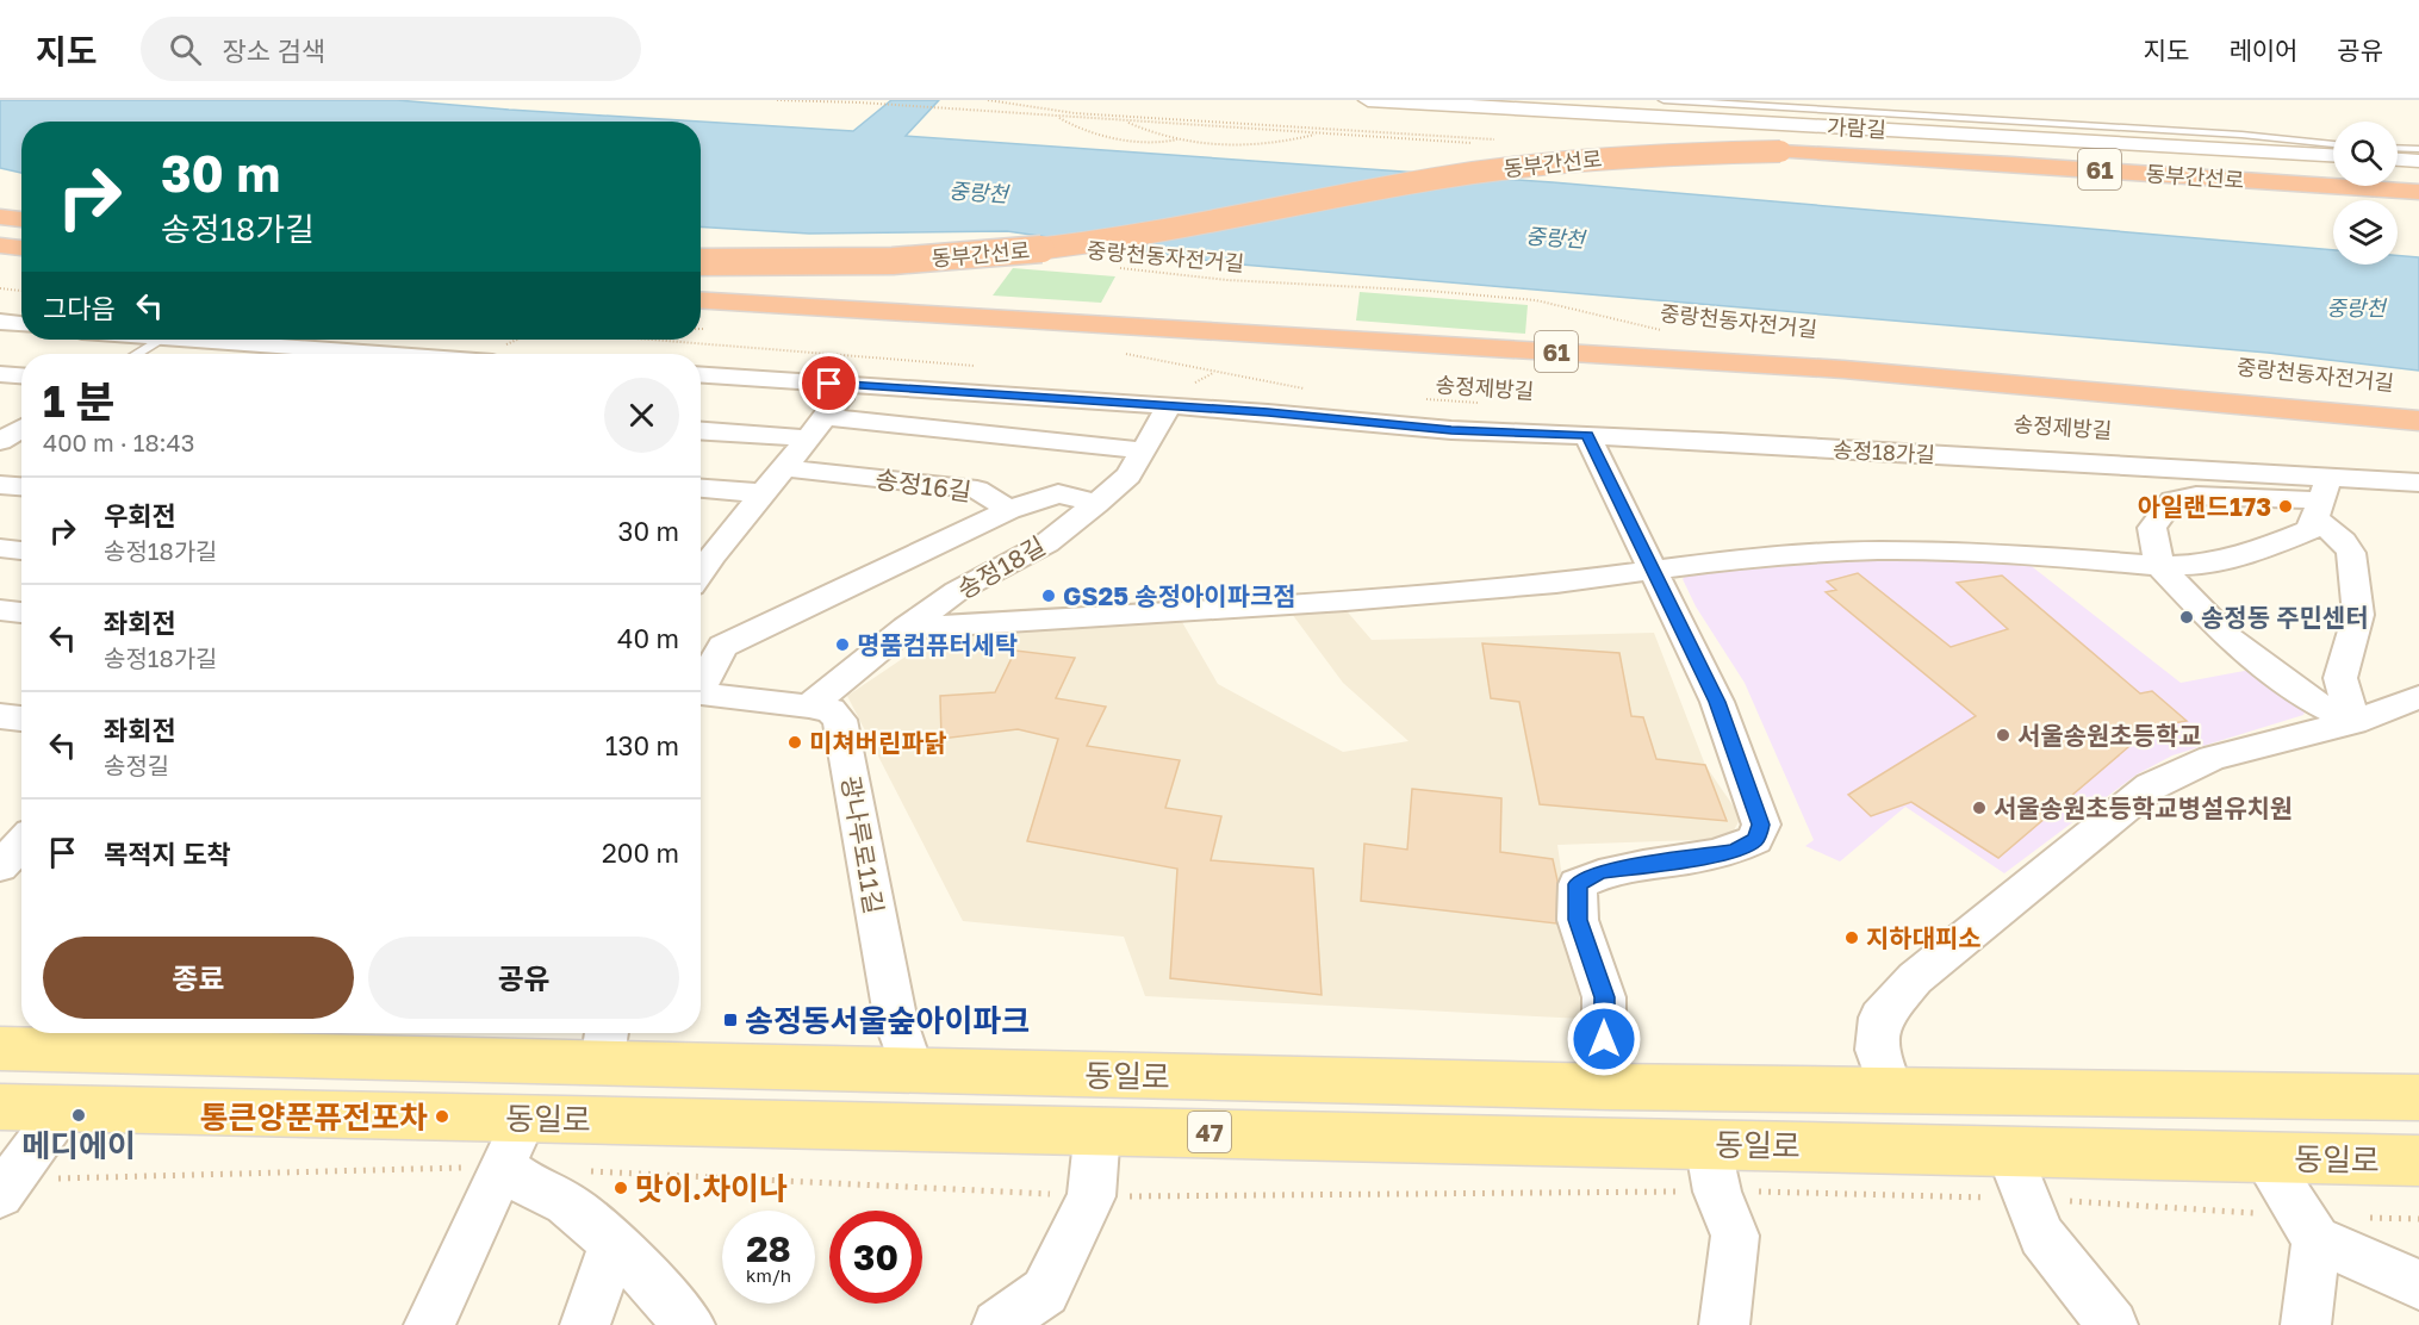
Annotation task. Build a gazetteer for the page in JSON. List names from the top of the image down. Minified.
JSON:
{"streets":{"highway":["동부간선로","61"],"main road":["동일로","47"],"street":["가람길","송정18가길","송정16길","송정18길","광나루로11길"],"path":["중랑천동자전거길","송정제방길"]},"crossings":[["송정18가길","송정18길"],["송정16길","광나루로11길"],["송정18길","광나루로11길"],["광나루로11길","동일로"]],"water":["중랑천"],"places":{"other":["아일랜드173","GS25 송정아이파크점","송정동 주민센터","명품컴퓨터세탁","서울송원초등학교","미쳐버린파닭","서울송원초등학교병설유치원","지하대피소","메디에이","통큰양푼퓨전포차","맛이.차이나"],"transit":["송정동서울숲아이파크"]},"page":{"header":"지도","search":"장소 검색","nav":["지도","레이어","공유"],"turn":["30 m","송정18가길"],"then":"그다음","heading":["1 분","400 m · 18:43"],"list":[{"name":"우회전","note":"송정18가길","value":"30 m"},{"name":"좌회전","note":"송정18가길","value":"40 m"},{"name":"좌회전","note":"송정길","value":"130 m"},{"name":"목적지 도착","value":"200 m"}],"buttons":["종료","공유"],"speed":"28 km/h","limit":"30"}}
